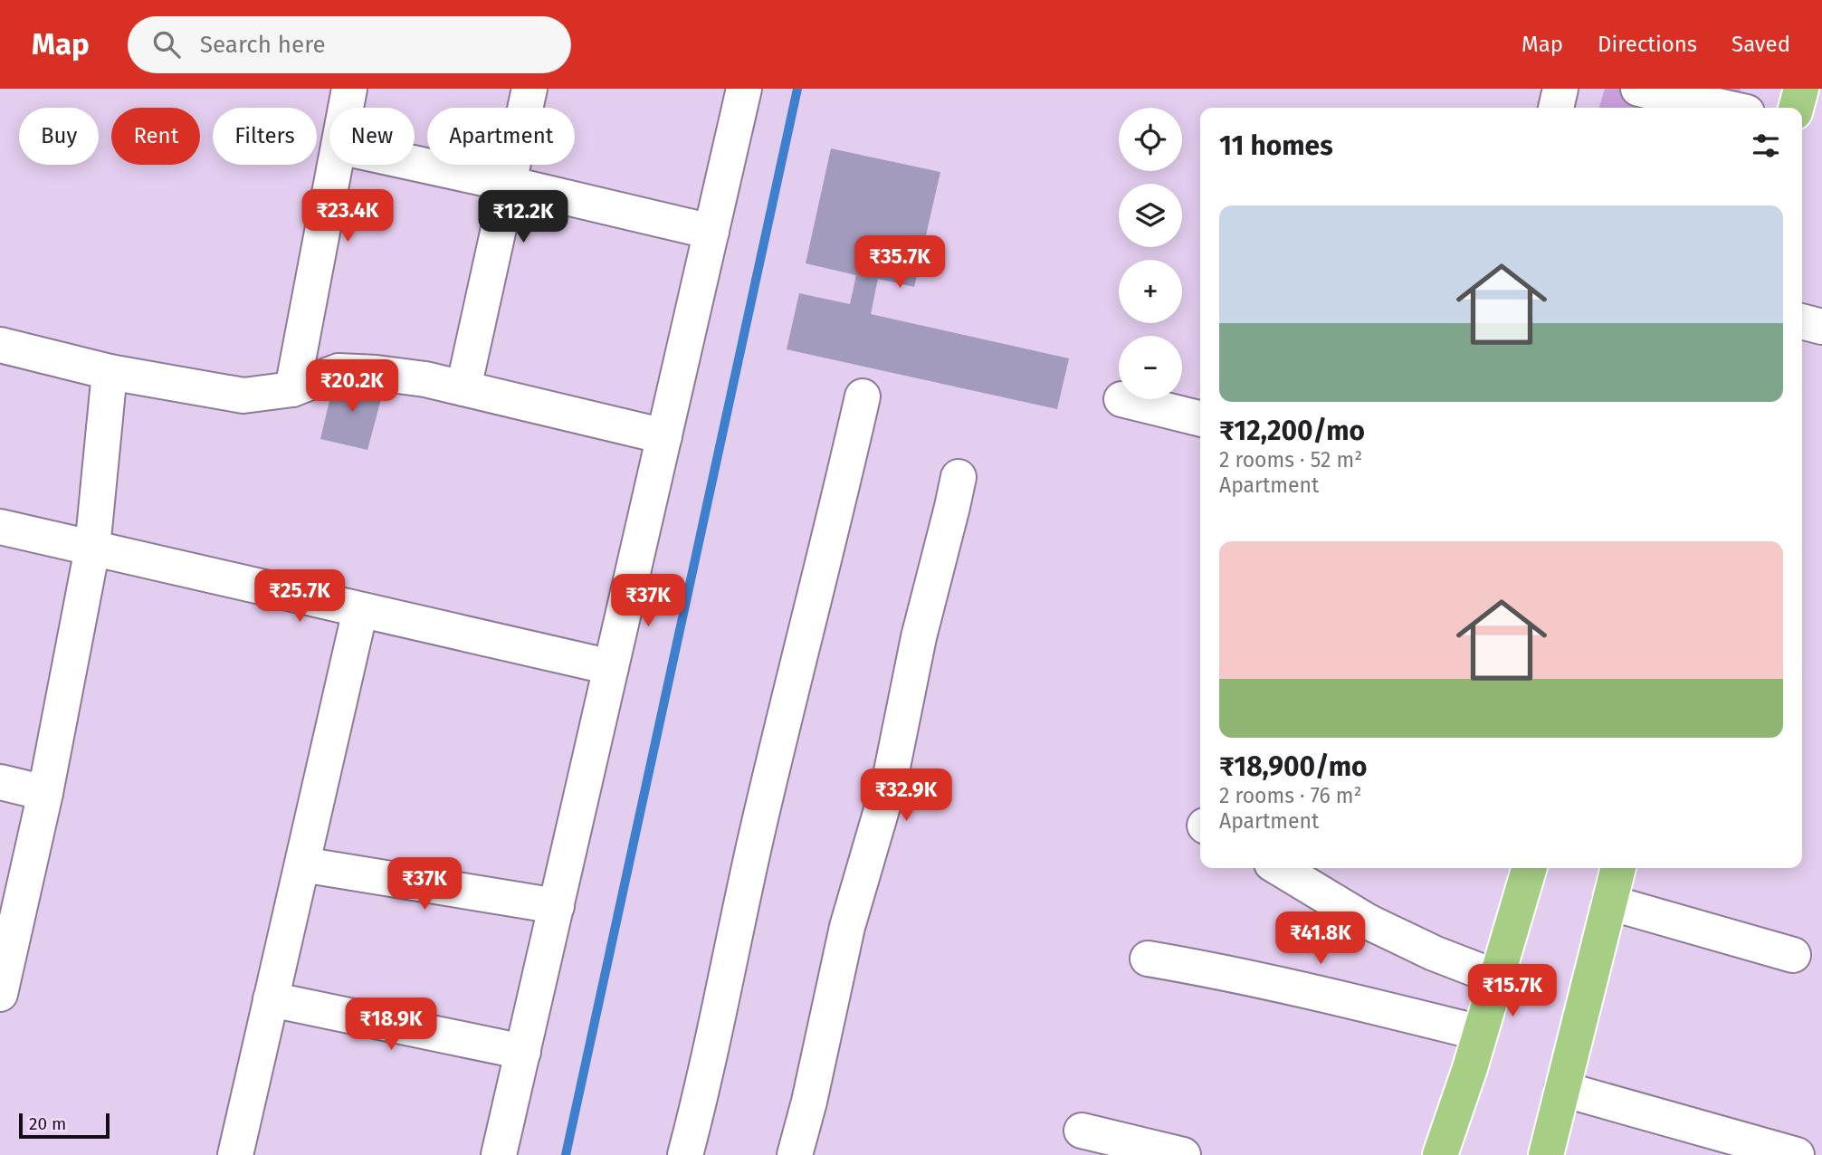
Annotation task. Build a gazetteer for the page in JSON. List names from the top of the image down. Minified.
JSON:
{"scale_bar":"20 m","page":{"header":"Map","search":"Search here","nav":["Map","Directions","Saved"],"map_buttons":["+","−"],"chip":["Buy","Rent","Filters","New","Apartment"],"heading":"11 homes","list":[{"name":"₹12,200/mo","note":"2 rooms · 52 m² · Apartment"},{"name":"₹18,900/mo","note":"2 rooms · 76 m² · Apartment"}],"price":["₹23.4K","₹12.2K","₹35.7K","₹20.2K","₹25.7K","₹37K","₹32.9K","₹37K","₹41.8K","₹15.7K","₹18.9K"],"scale":"20 m"}}
